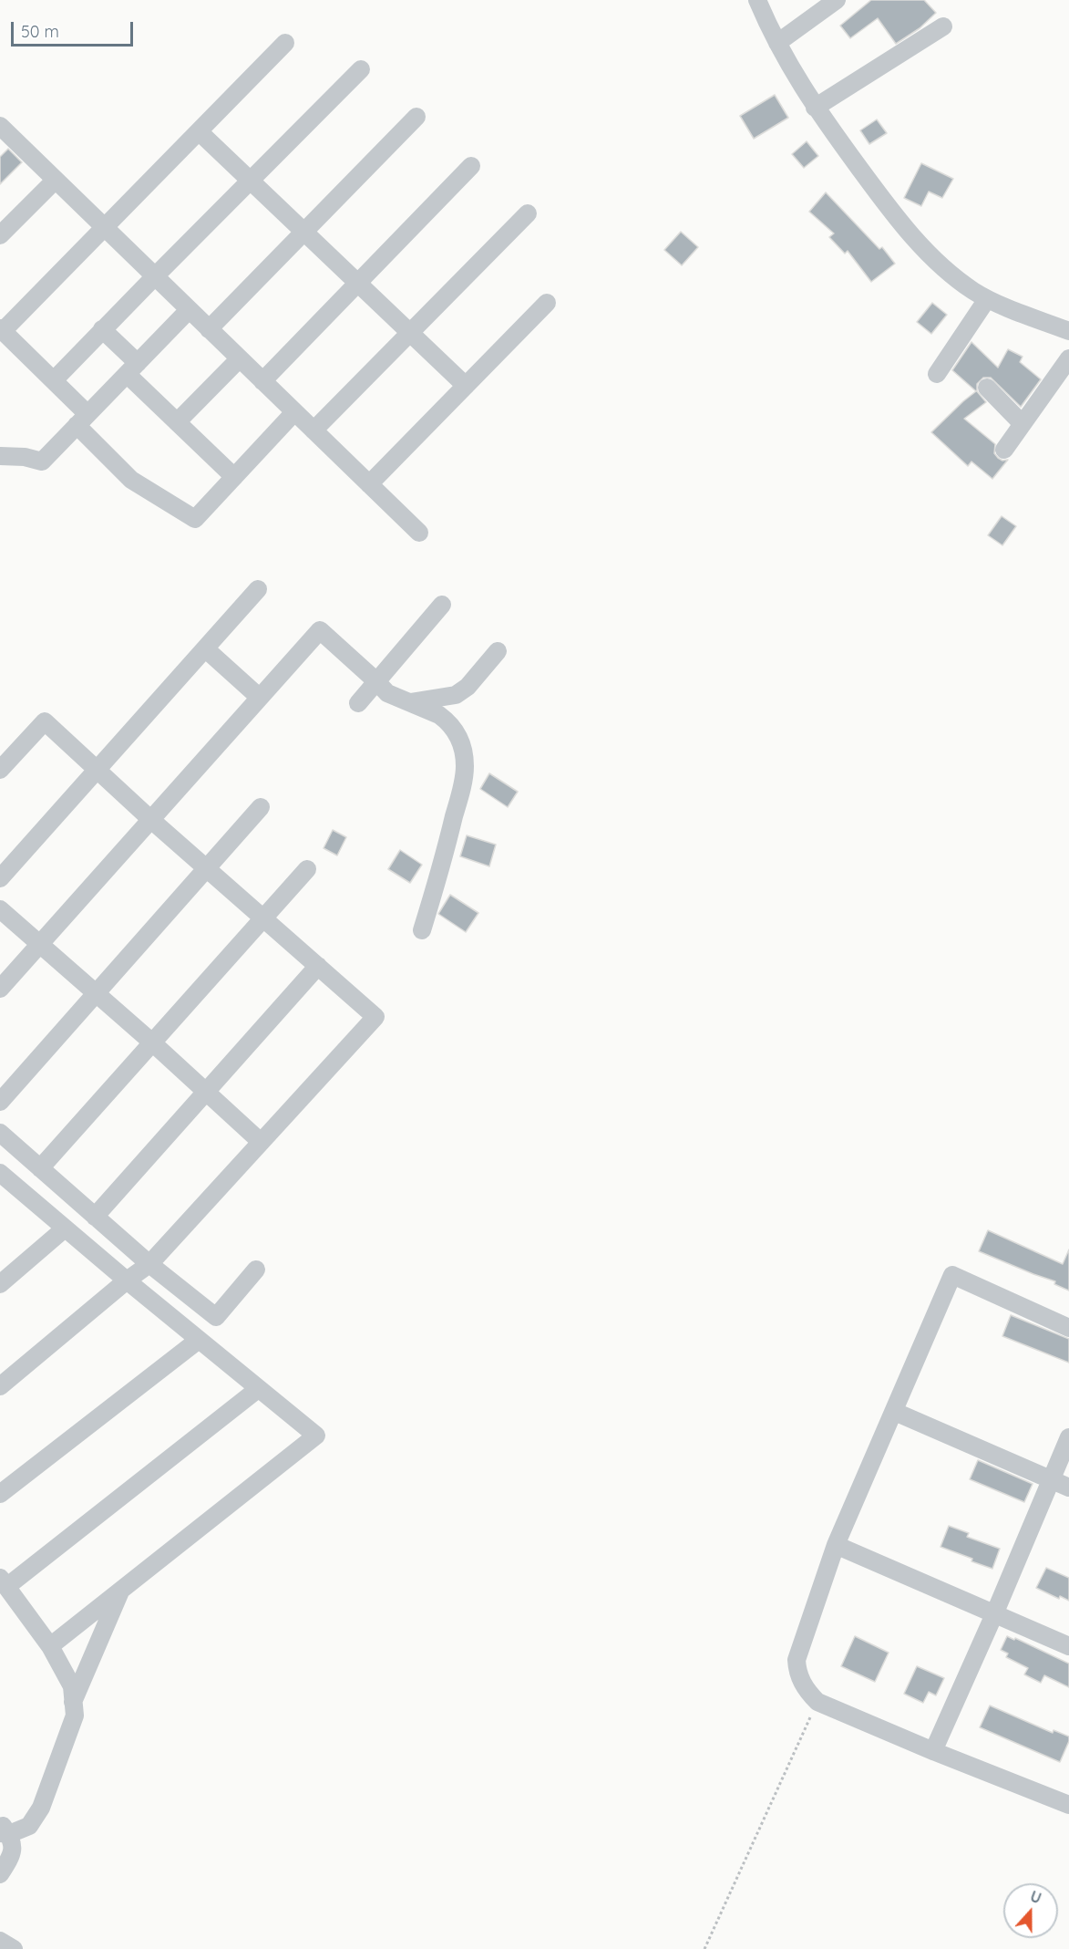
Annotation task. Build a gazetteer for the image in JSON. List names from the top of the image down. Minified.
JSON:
{"scale_bar":"50 m","north":"top"}
